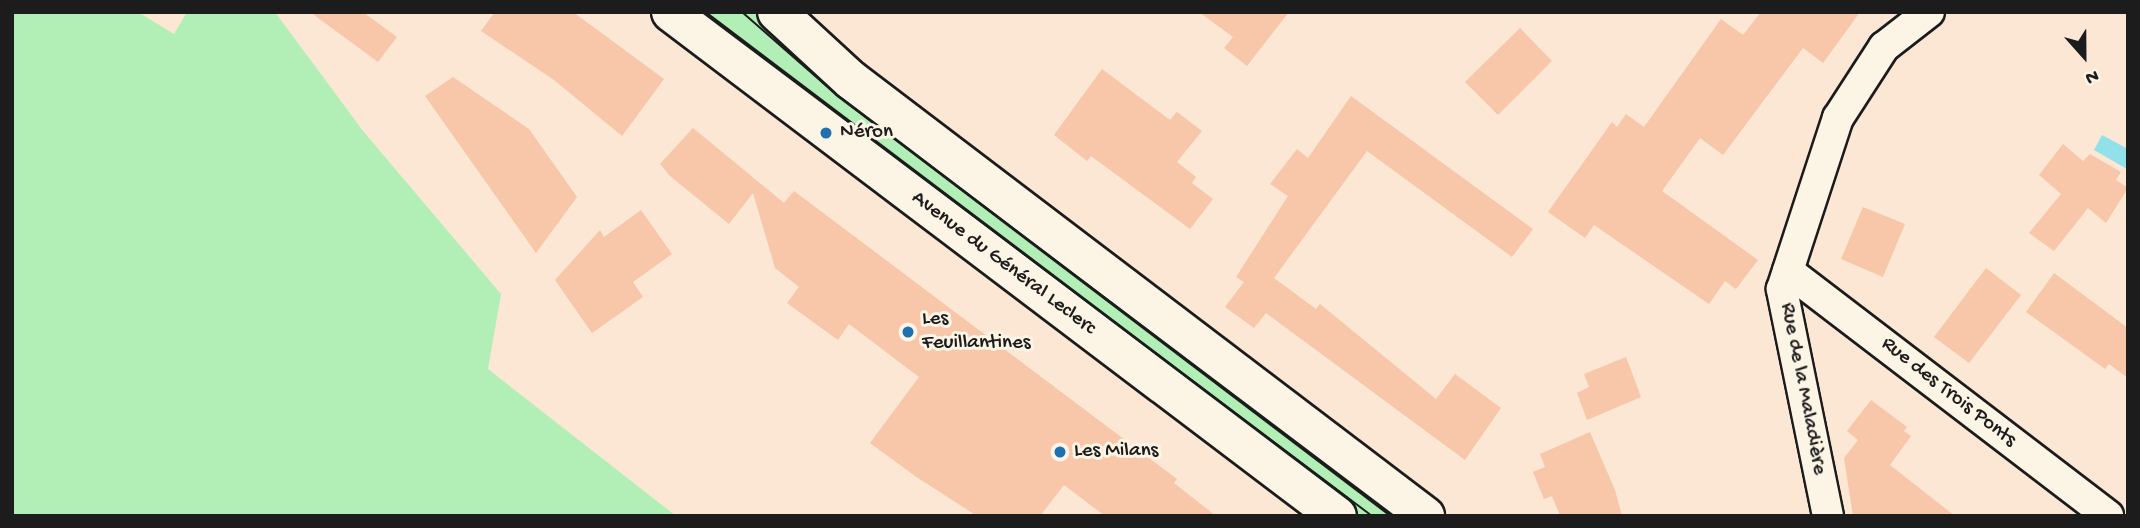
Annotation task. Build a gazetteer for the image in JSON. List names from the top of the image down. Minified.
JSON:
{"streets":{"main road":["Avenue du Général Leclerc"],"street":["Rue de la Maladière","Rue des Trois Ponts"]},"crossings":[["Rue de la Maladière","Rue des Trois Ponts"]],"places":["Néron","Les Feuillantines","Les Milans"],"north":"bottom"}
